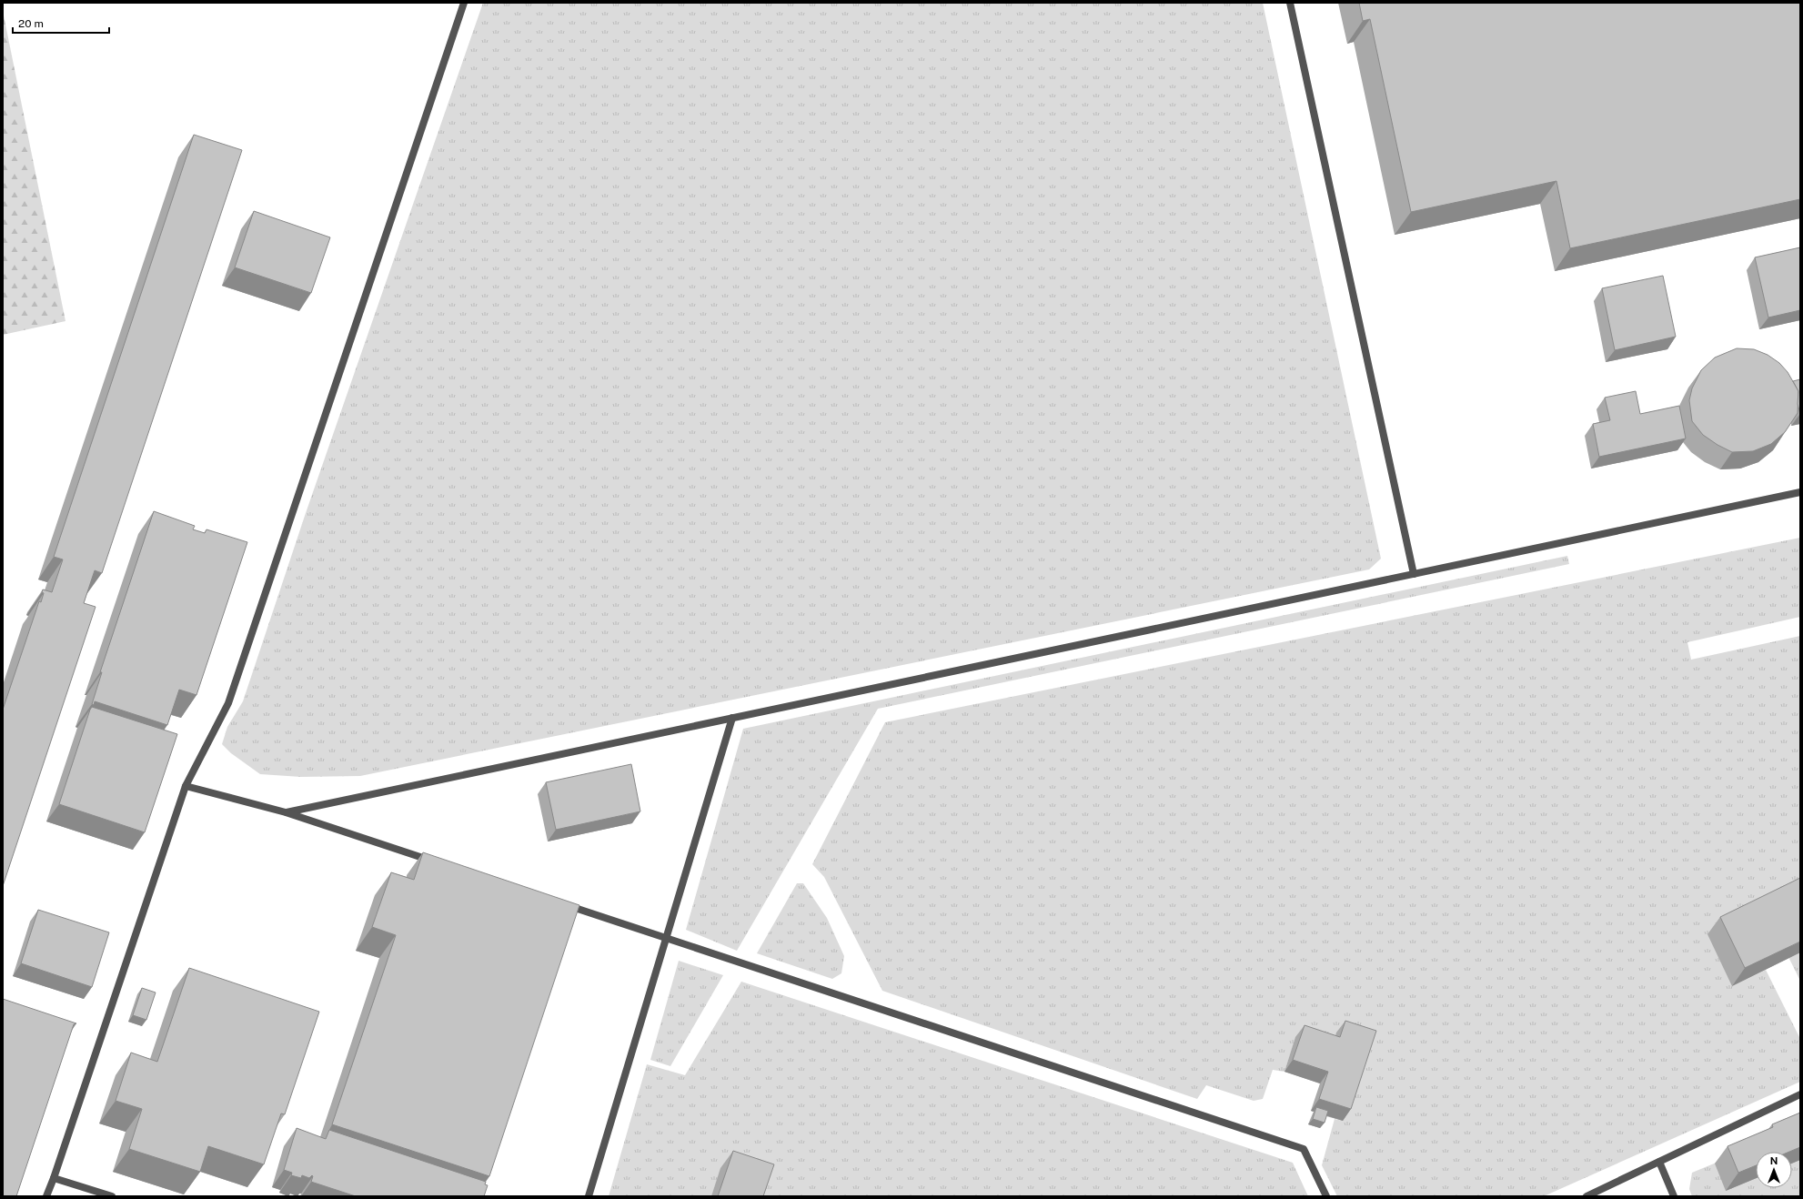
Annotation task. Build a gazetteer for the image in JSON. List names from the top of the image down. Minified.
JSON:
{"scale_bar":"20 m","north":"top"}
